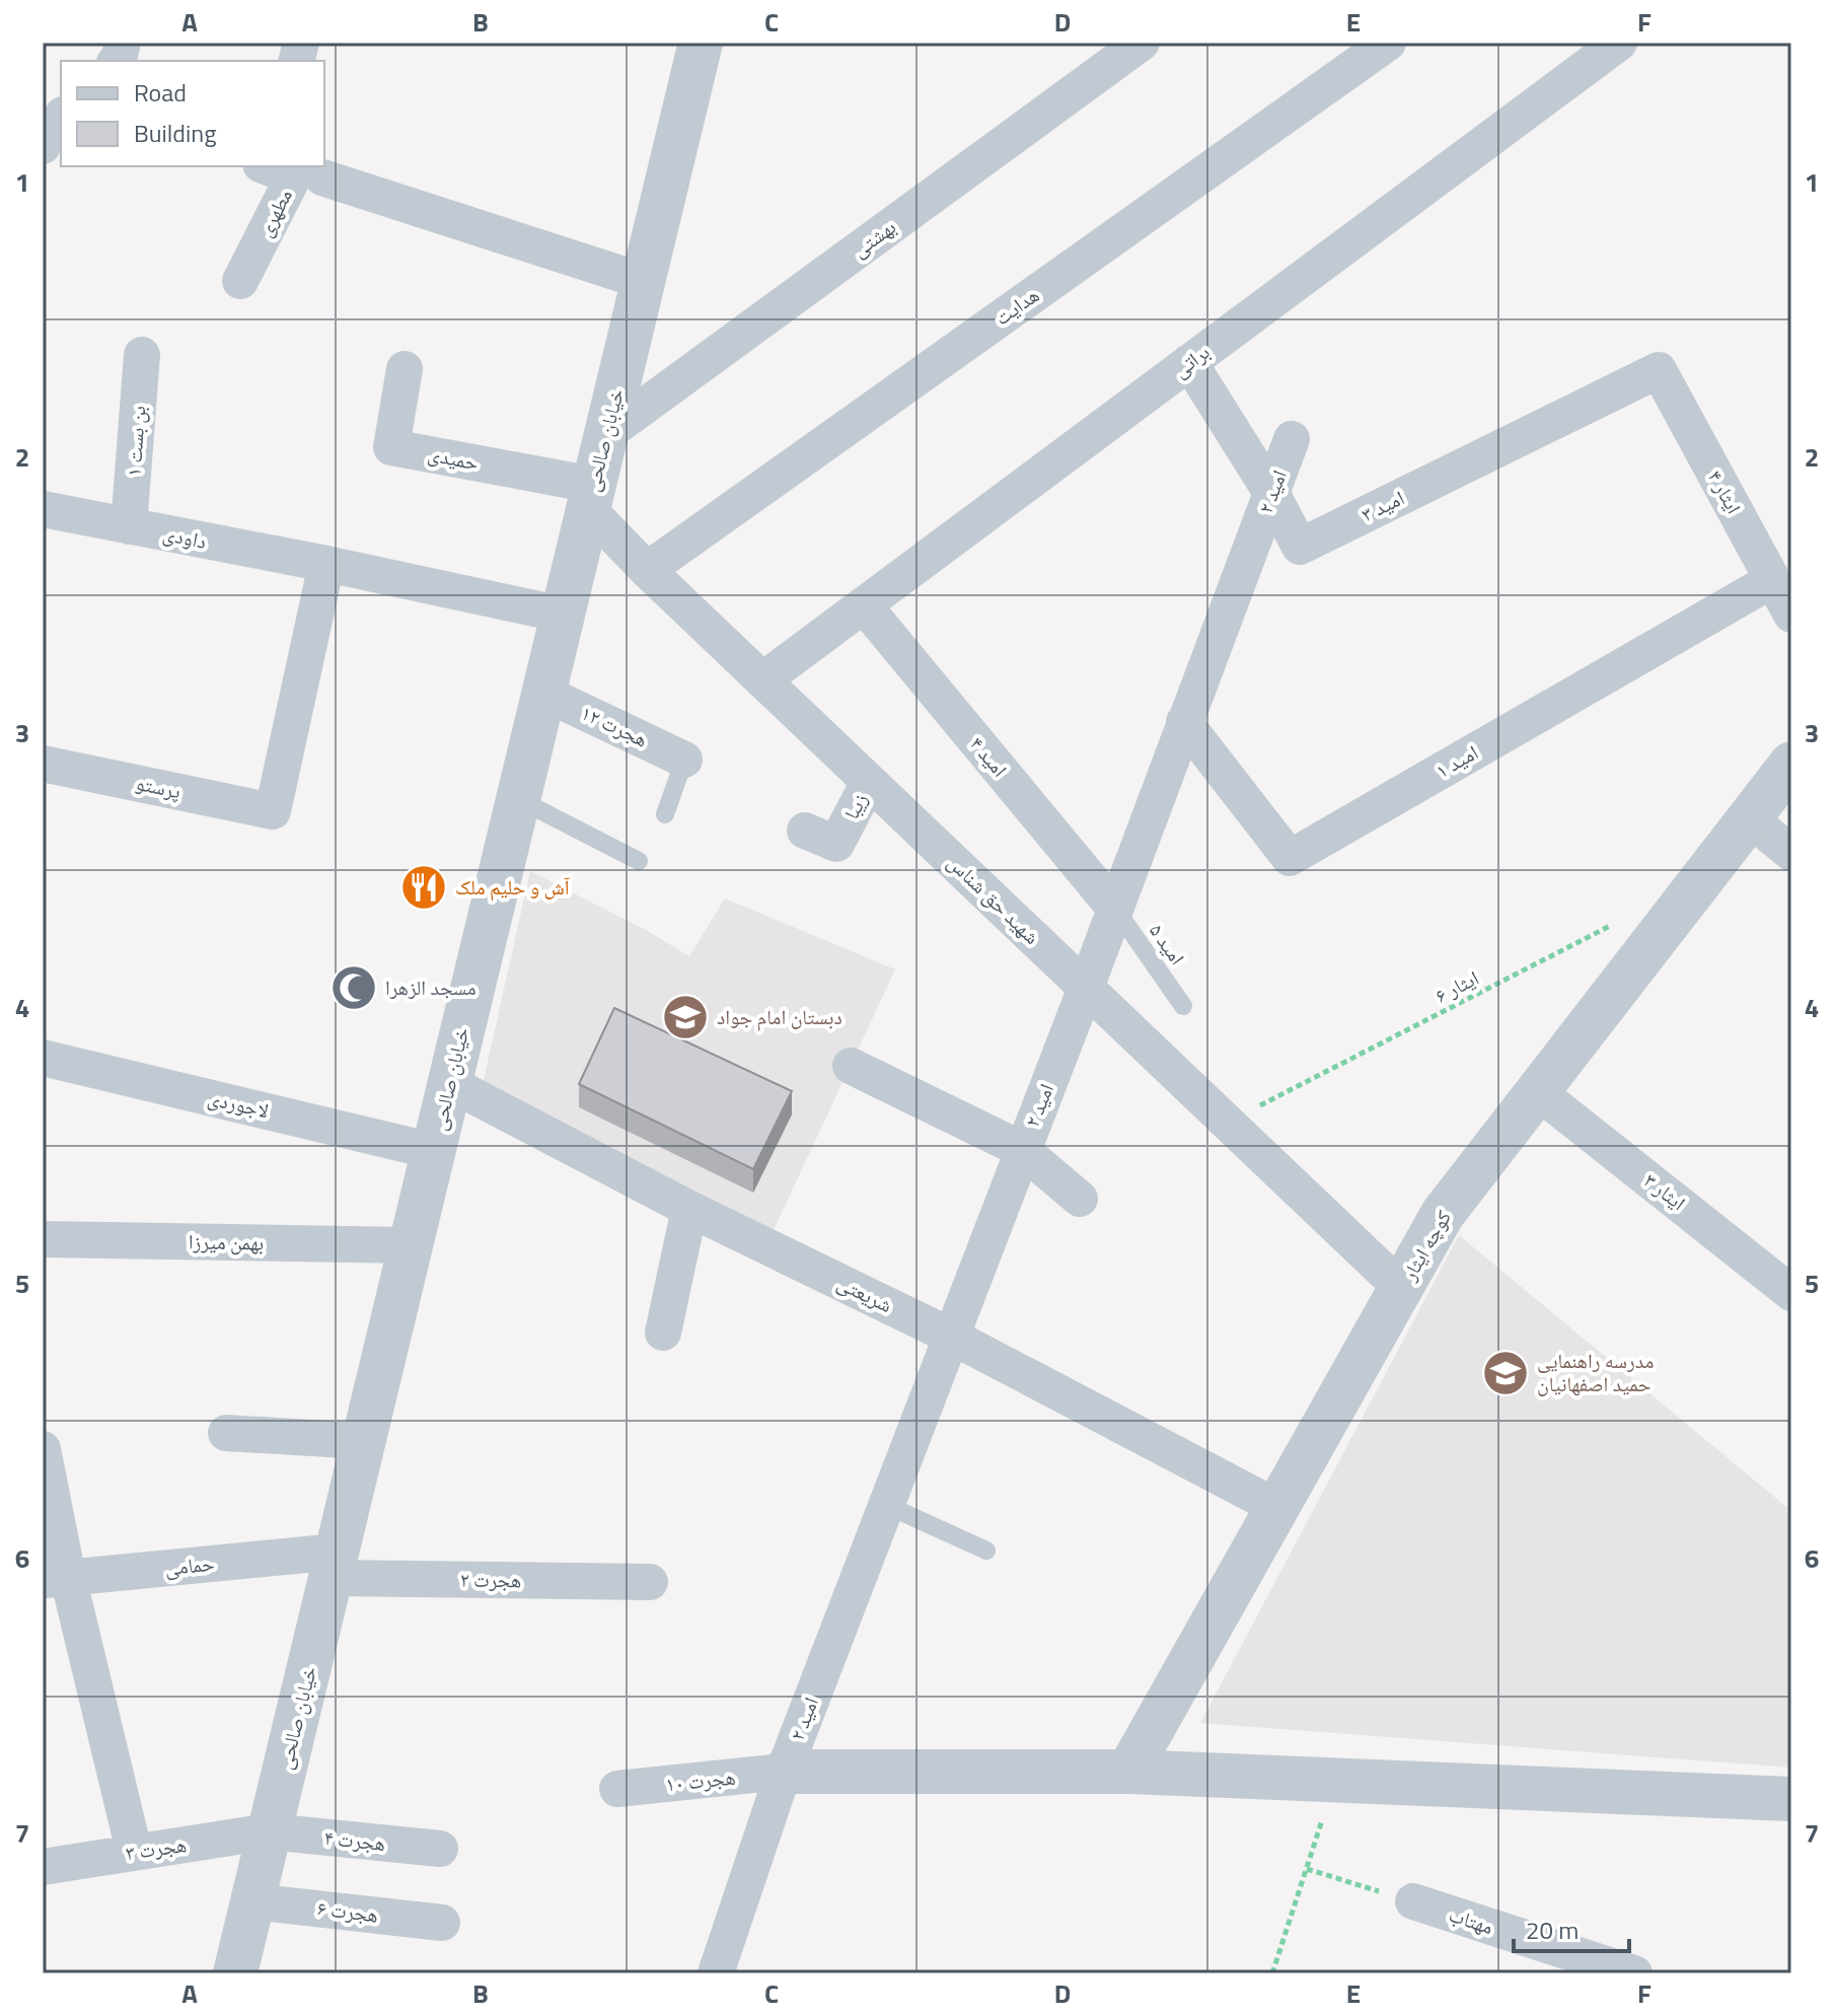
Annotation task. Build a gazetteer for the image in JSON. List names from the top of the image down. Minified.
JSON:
{"streets":{"street":["مطهری","بهشتی","هدایت","براتی","خیابان صالحی","بن بست ۱","حمیدی","امید ۲","ایثار ۴","امید ۳","داودی","هجرت ۱۲","امید ۴","امید ۱","پرستو","زیبا","شهید حق شناس","لاجوردی","ایثار ۳","بهمن میرزا","کوچه ایثار","شریعتی","حمامی","هجرت ۲","هجرت ۱۰","هجرت ۴","هجرت ۳","هجرت ۶","مهتاب"],"lane":["امید ۵"],"path":["ایثار ۶"]},"crossings":[["بهشتی","خیابان صالحی"],["هدایت","شهید حق شناس"],["براتی","امید ۳"],["براتی","امید ۴"],["براتی","شهید حق شناس"],["خیابان صالحی","حمیدی"],["خیابان صالحی","داودی"],["خیابان صالحی","هجرت ۱۲"],["خیابان صالحی","شهید حق شناس"],["خیابان صالحی","لاجوردی"],["خیابان صالحی","بهمن میرزا"],["خیابان صالحی","شریعتی"],["خیابان صالحی","حمامی"],["خیابان صالحی","هجرت ۲"],["خیابان صالحی","هجرت ۴"],["خیابان صالحی","هجرت ۳"],["خیابان صالحی","هجرت ۶"],["بن بست ۱","داودی"],["حمیدی","شهید حق شناس"],["امید ۲","امید ۳"],["امید ۲","امید ۴"],["امید ۲","امید ۱"],["امید ۲","شهید حق شناس"],["امید ۲","امید ۵"],["امید ۲","شریعتی"],["امید ۲","هجرت ۱۰"],["ایثار ۴","امید ۳"],["ایثار ۴","امید ۱"],["داودی","پرستو"],["امید ۴","امید ۵"],["زیبا","شهید حق شناس"],["شهید حق شناس","ایثار ۶"],["شهید حق شناس","کوچه ایثار"],["ایثار ۳","کوچه ایثار"],["کوچه ایثار","شریعتی"],["حمامی","هجرت ۲"],["هجرت ۴","هجرت ۳"]],"places":{"restaurant":["آش و حلیم ملک"],"mosque":["مسجد الزهرا"],"school or university":["دبستان امام جواد","مدرسه راهنمایی حمید اصفهانیان"]},"legend":["Road","Building"],"scale_bar":"20 m","grid":{"columns":["A","B","C","D","E","F"],"rows":["1","2","3","4","5","6","7"]}}
